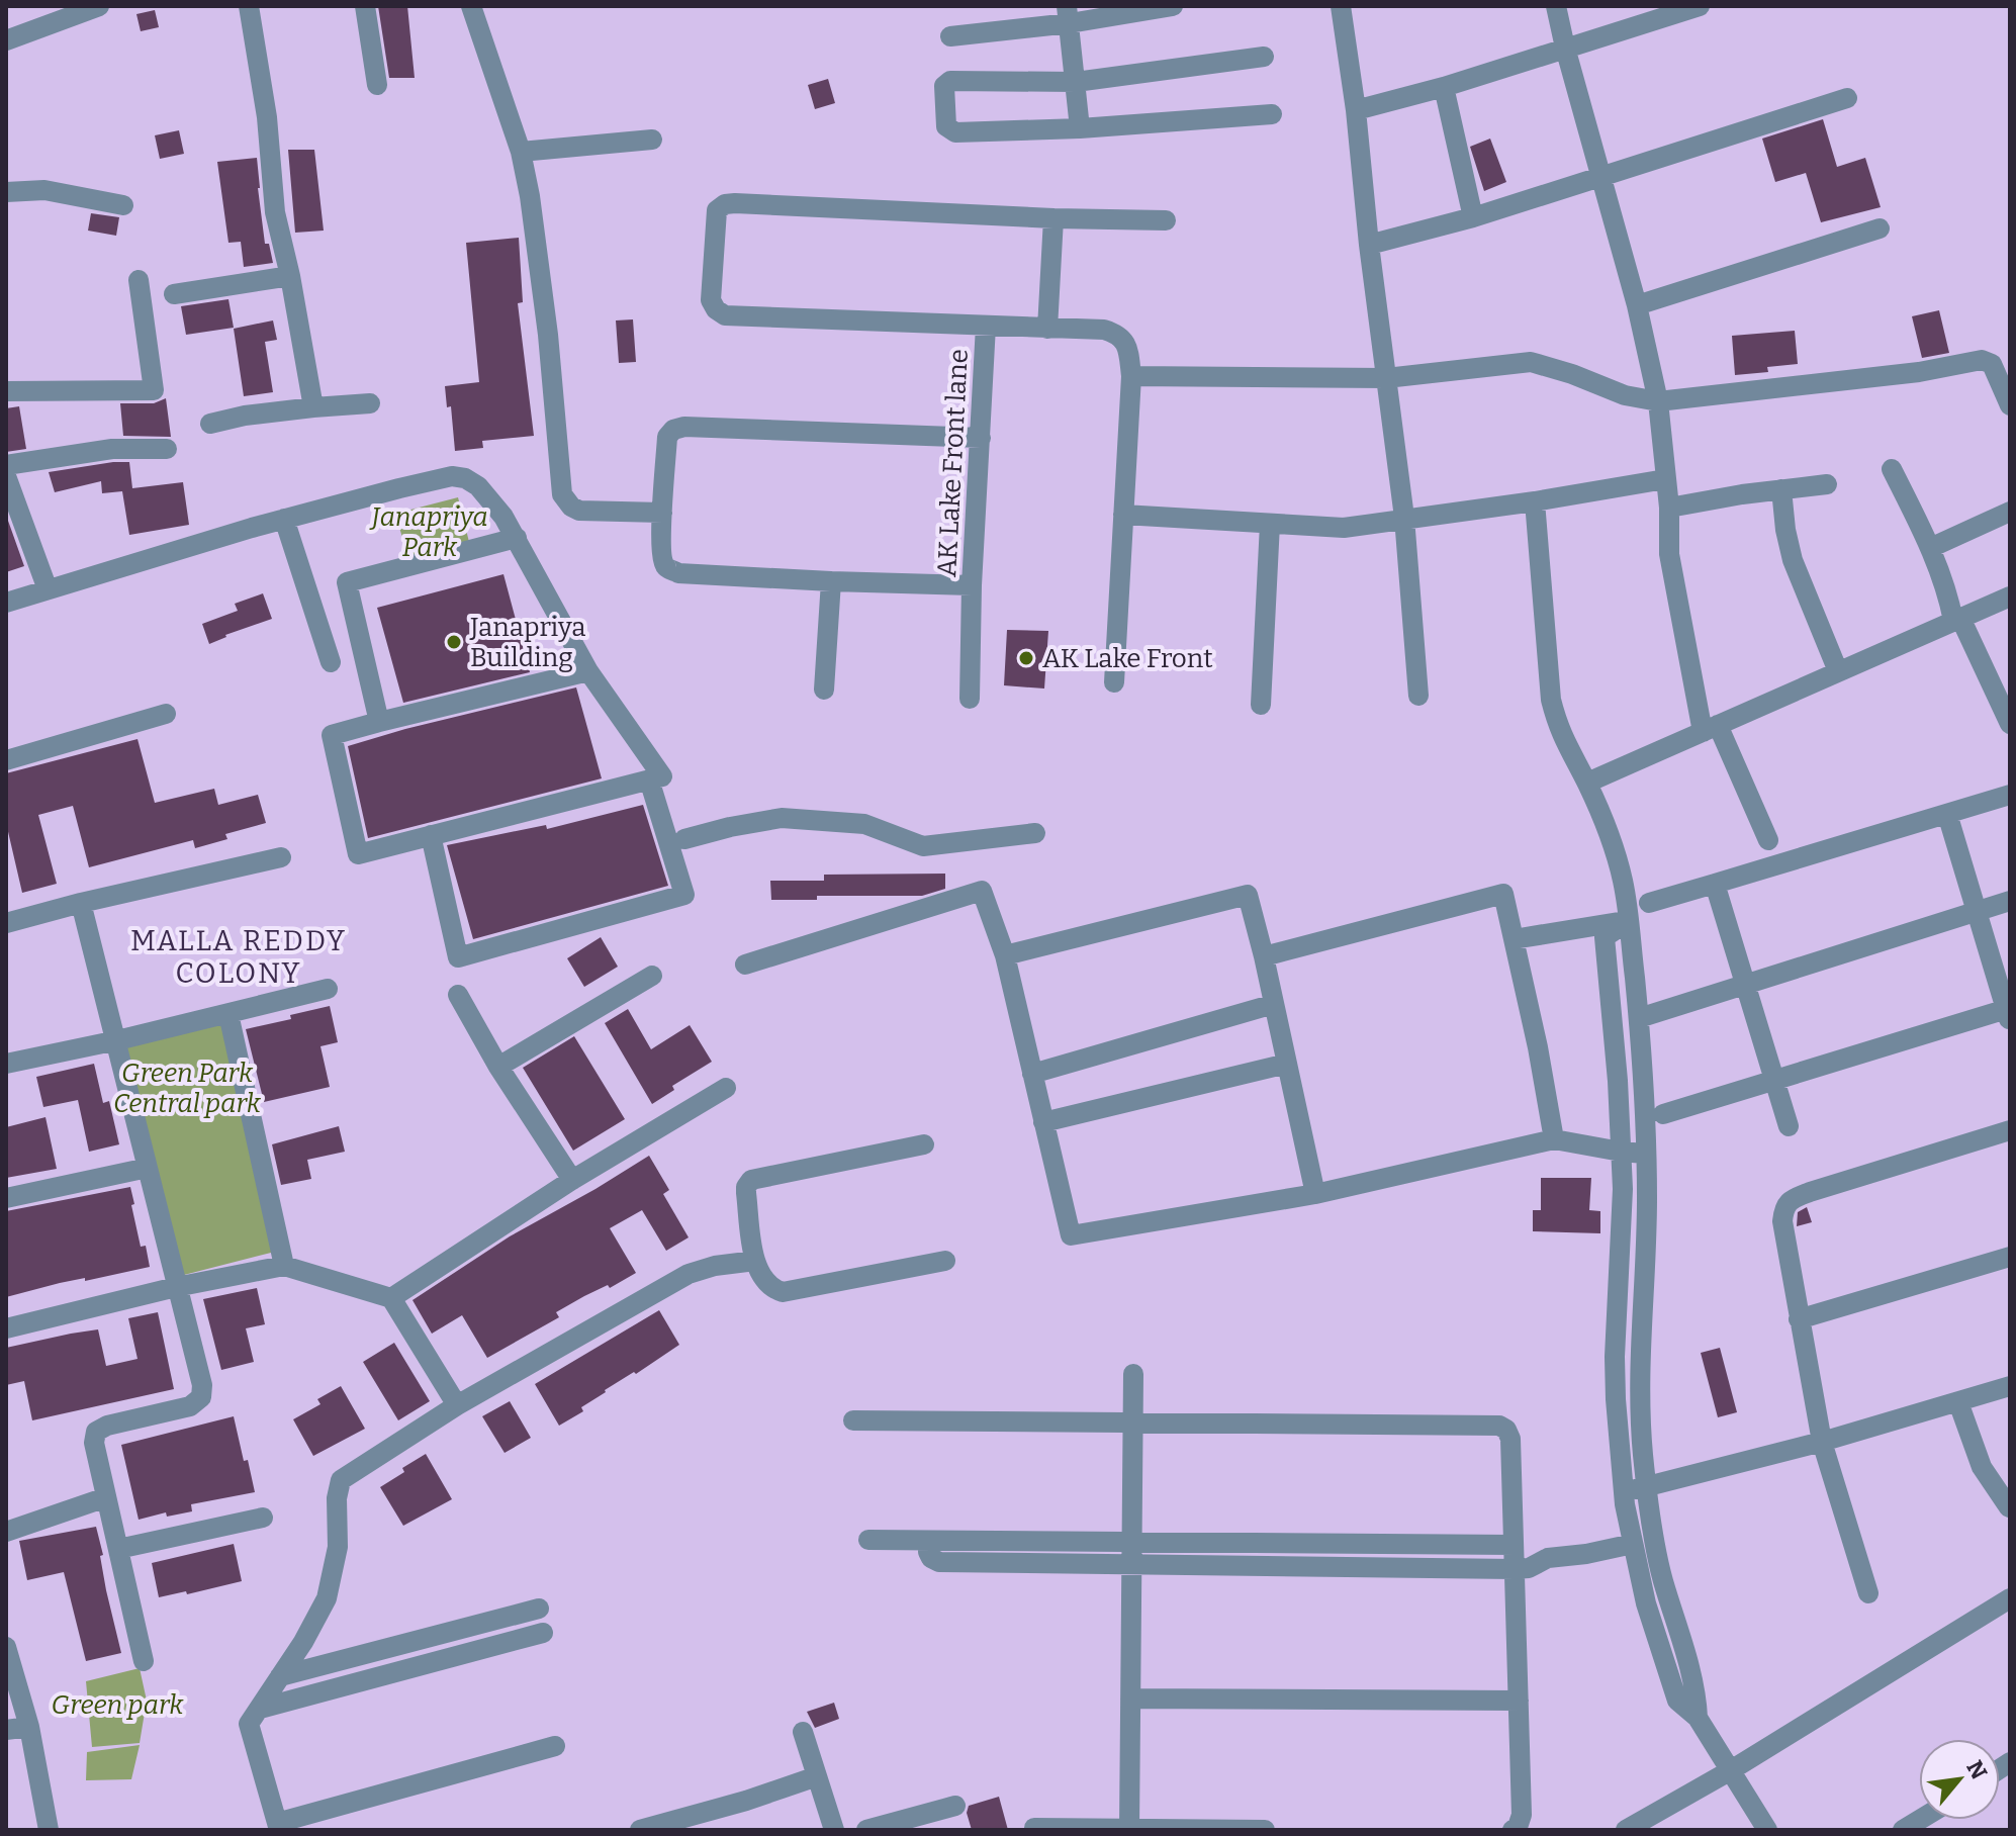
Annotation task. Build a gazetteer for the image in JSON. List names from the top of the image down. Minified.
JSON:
{"streets":{"street":["AK Lake Front lane"]},"districts":["MALLA REDDY COLONY"],"parks":["Janapriya Park","Green Park Central park","Green park"],"places":["Janapriya Building","AK Lake Front"],"north":"top right"}
